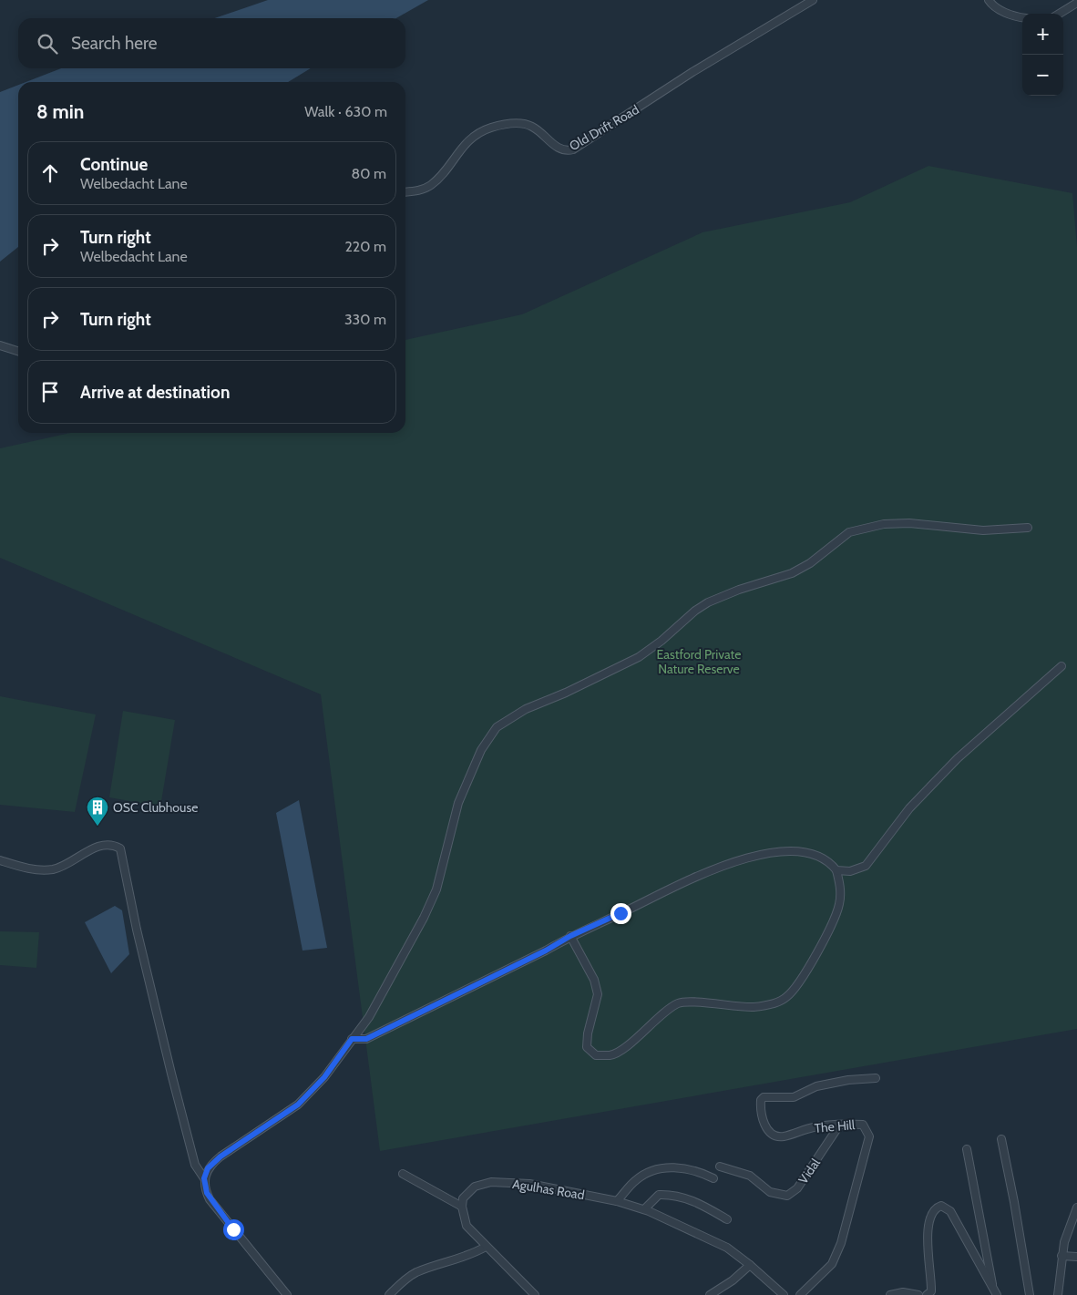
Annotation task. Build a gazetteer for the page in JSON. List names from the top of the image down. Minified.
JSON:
{"streets":{"street":["Old Drift Road","The Hill","Vidal","Agulhas Road"]},"crossings":[["The Hill","Vidal"]],"parks":["Eastford Private Nature Reserve"],"places":{"building":["OSC Clubhouse"]},"page":{"map_buttons":["+","−"],"search":"Search here","heading":["8 min","Walk · 630 m"],"list":[["Continue","Welbedacht Lane","80 m"],["Turn right","Welbedacht Lane","220 m"],["Turn right","330 m"],"Arrive at destination"]}}
